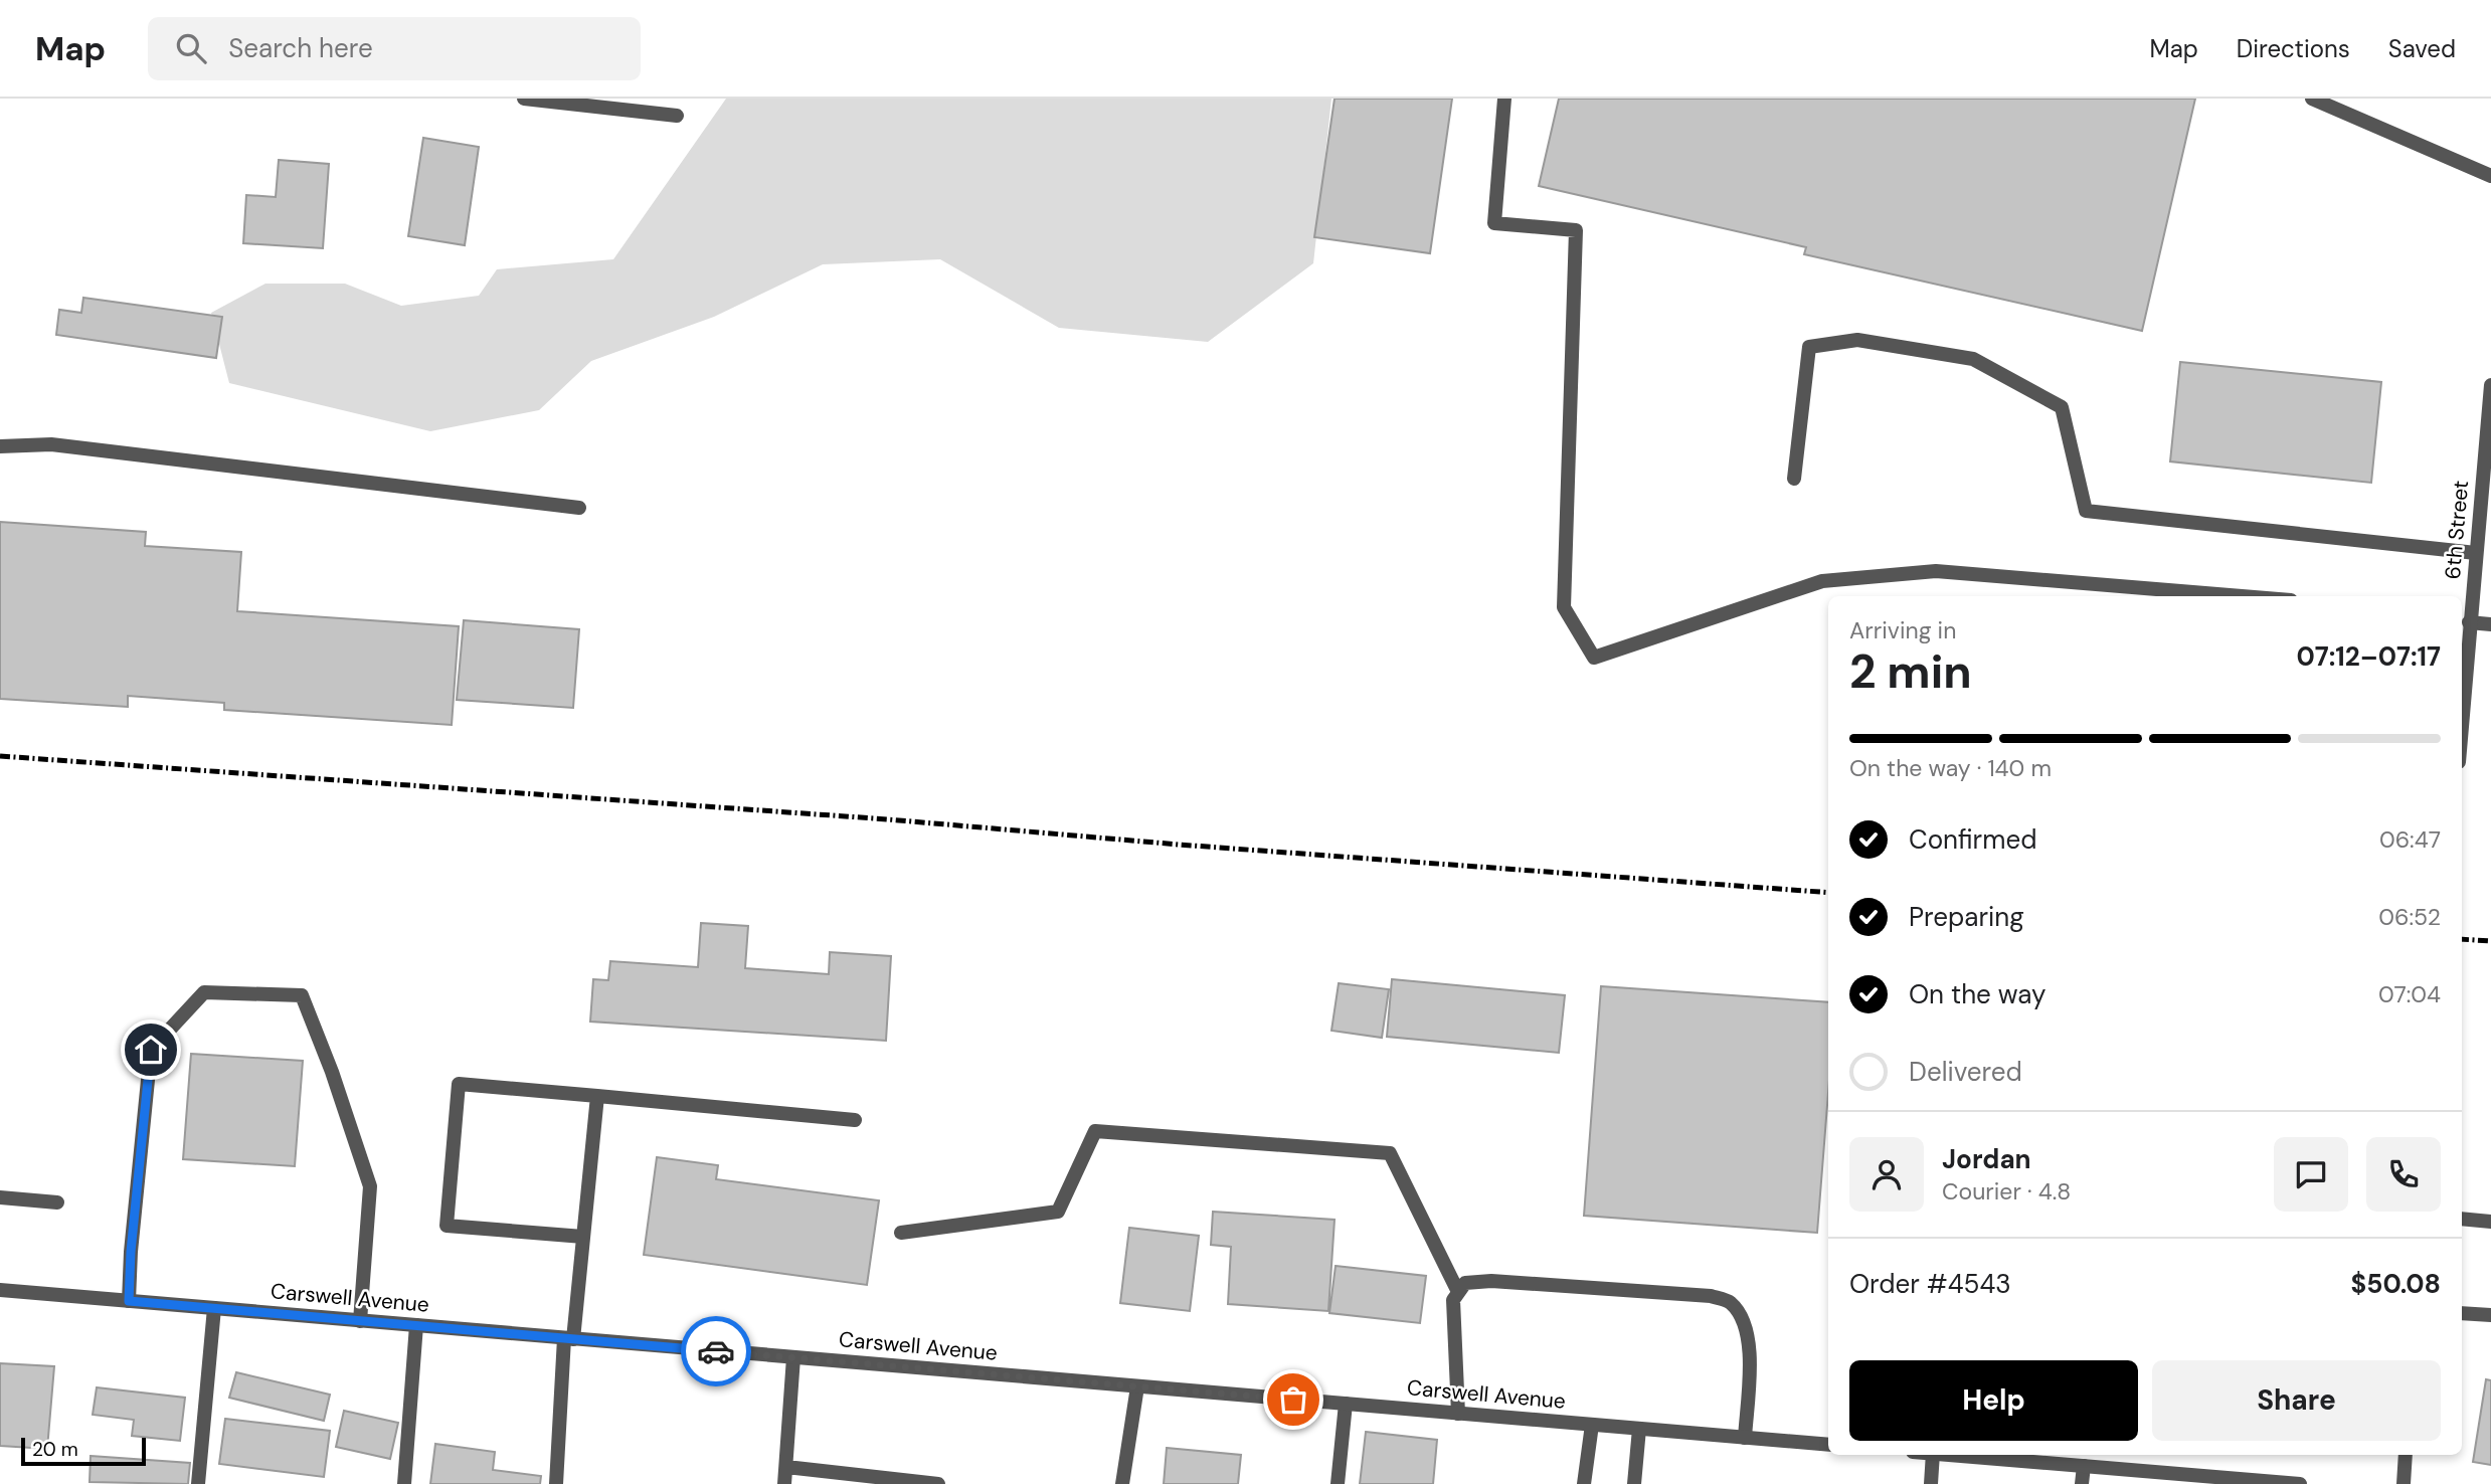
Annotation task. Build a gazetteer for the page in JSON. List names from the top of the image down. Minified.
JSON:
{"streets":{"street":["6th Street","Carswell Avenue"]},"scale_bar":"20 m","page":{"header":"Map","search":"Search here","nav":["Map","Directions","Saved"],"heading":["2 min","Arriving in","07:12–07:17"],"panel":["Jordan","Courier · 4.8","Order #4543","$50.08"],"bar":"On the way · 140 m","list":[["Confirmed","06:47"],["Preparing","06:52"],["On the way","07:04"],"Delivered"],"buttons":["Help","Share"],"scale":"20 m"}}
